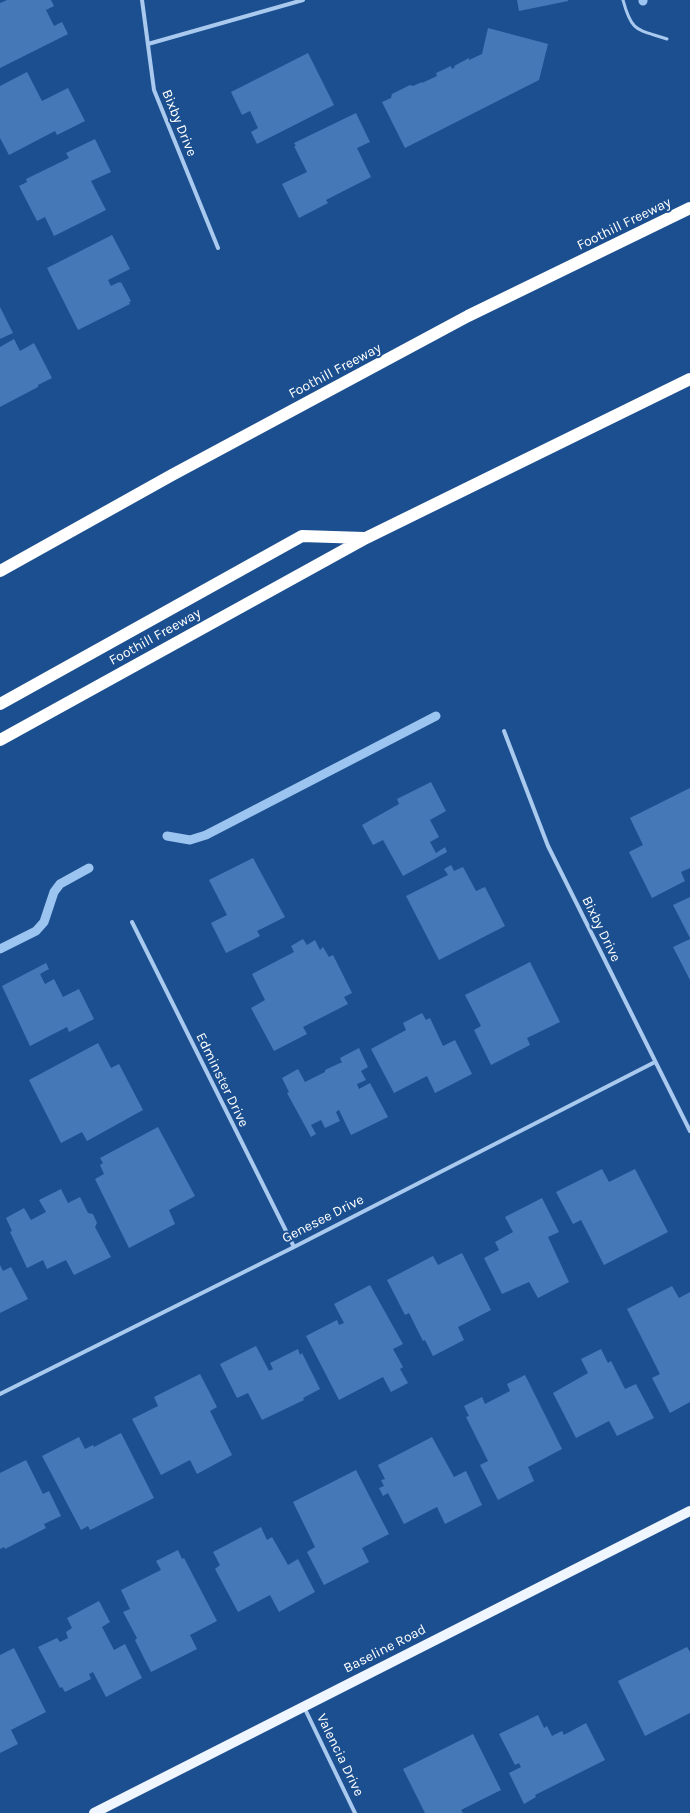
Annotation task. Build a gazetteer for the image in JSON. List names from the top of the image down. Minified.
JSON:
{"streets":{"highway":["Foothill Freeway"],"main road":["Baseline Road"],"street":["Bixby Drive","Edminster Drive","Genesee Drive","Valencia Drive"]},"crossings":[["Bixby Drive","Genesee Drive"],["Edminster Drive","Genesee Drive"],["Baseline Road","Valencia Drive"]]}
